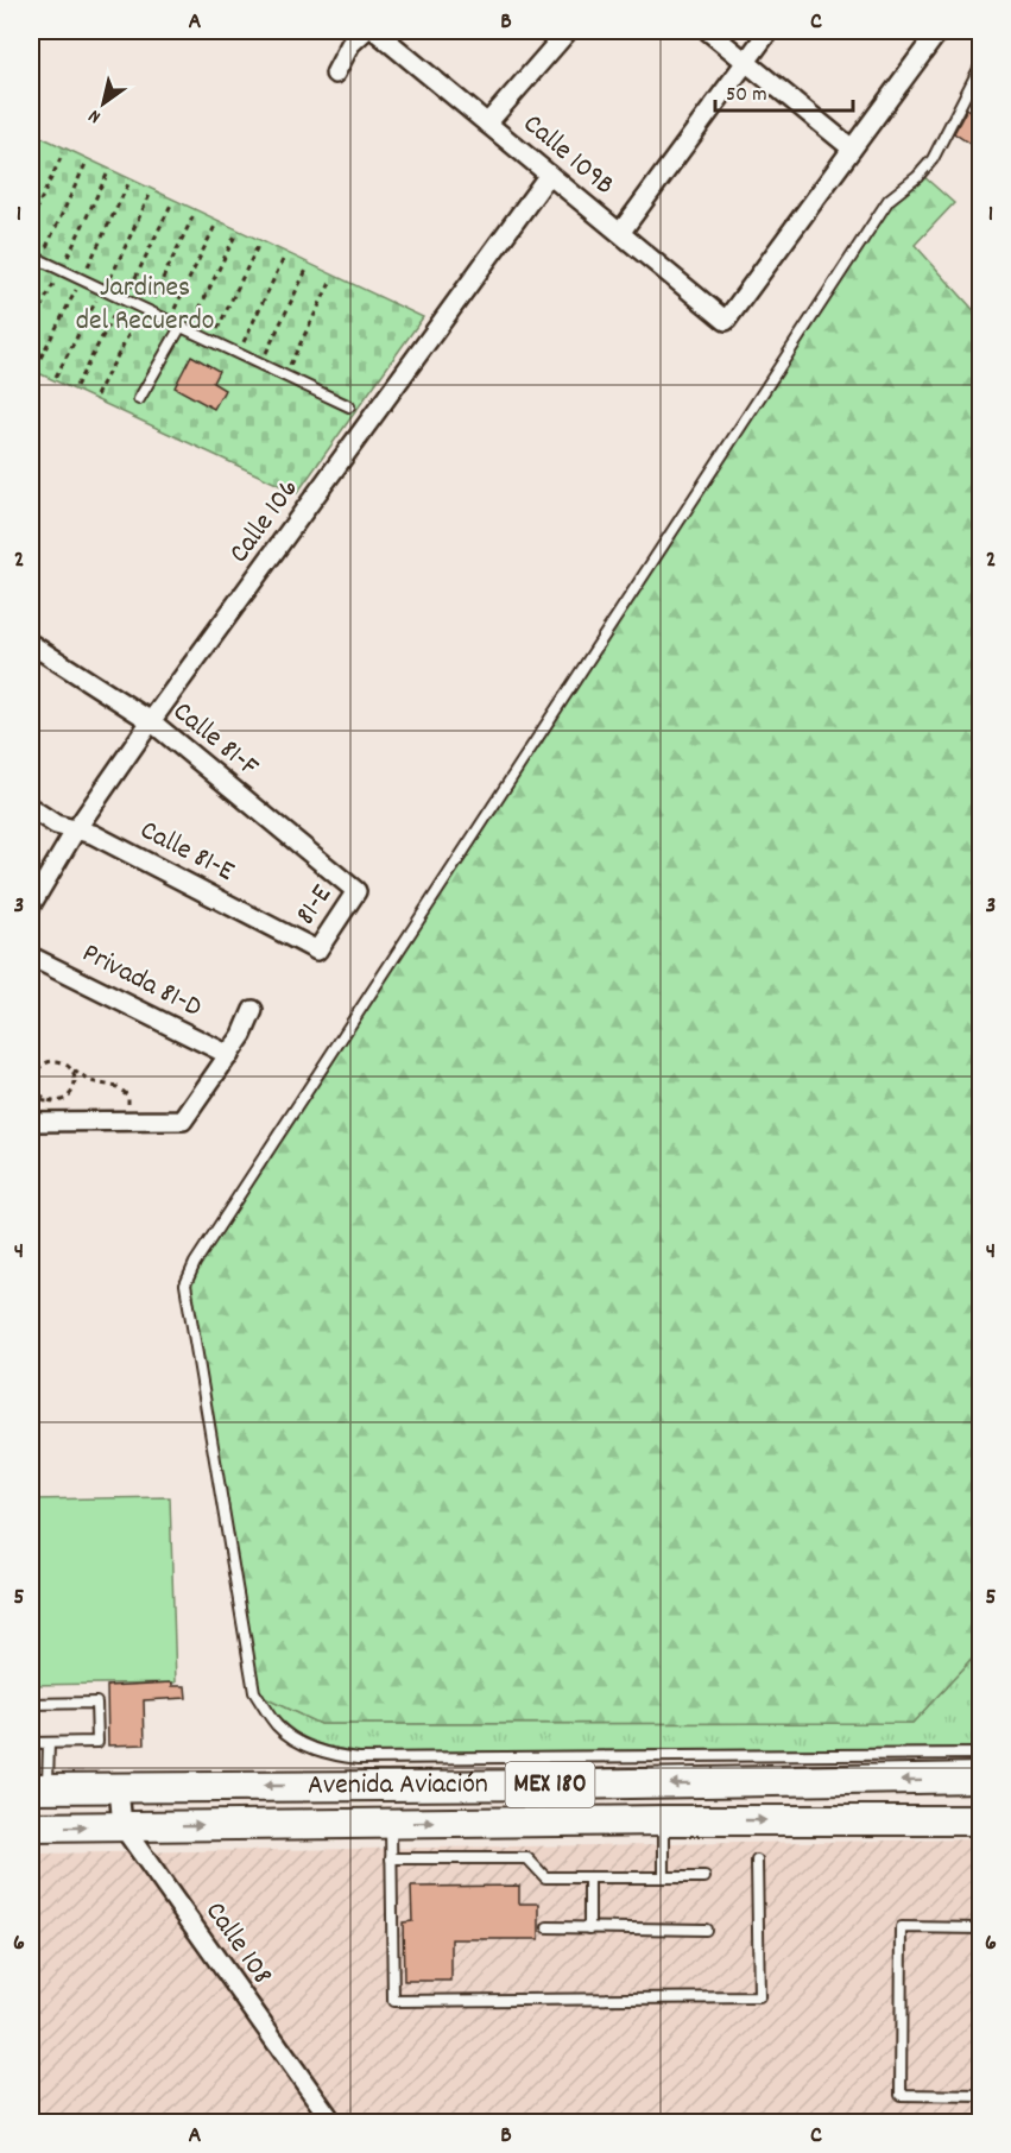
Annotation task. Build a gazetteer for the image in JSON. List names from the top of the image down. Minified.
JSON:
{"streets":{"main road":["Avenida Aviación","MEX 180"],"street":["Calle 109B","Calle 106","Calle 81-F","Calle 81-E","81-E","Privada 81-D","Calle 108"]},"crossings":[["Calle 109B","Calle 106"],["Calle 106","Calle 81-F"],["Calle 106","Calle 81-E"],["Calle 81-F","81-E"],["Calle 81-E","81-E"],["Avenida Aviación","Calle 108"]],"parks":["Jardines del Recuerdo"],"scale_bar":"50 m","north":"bottom left","grid":{"columns":["A","B","C"],"rows":["1","2","3","4","5","6"]}}
